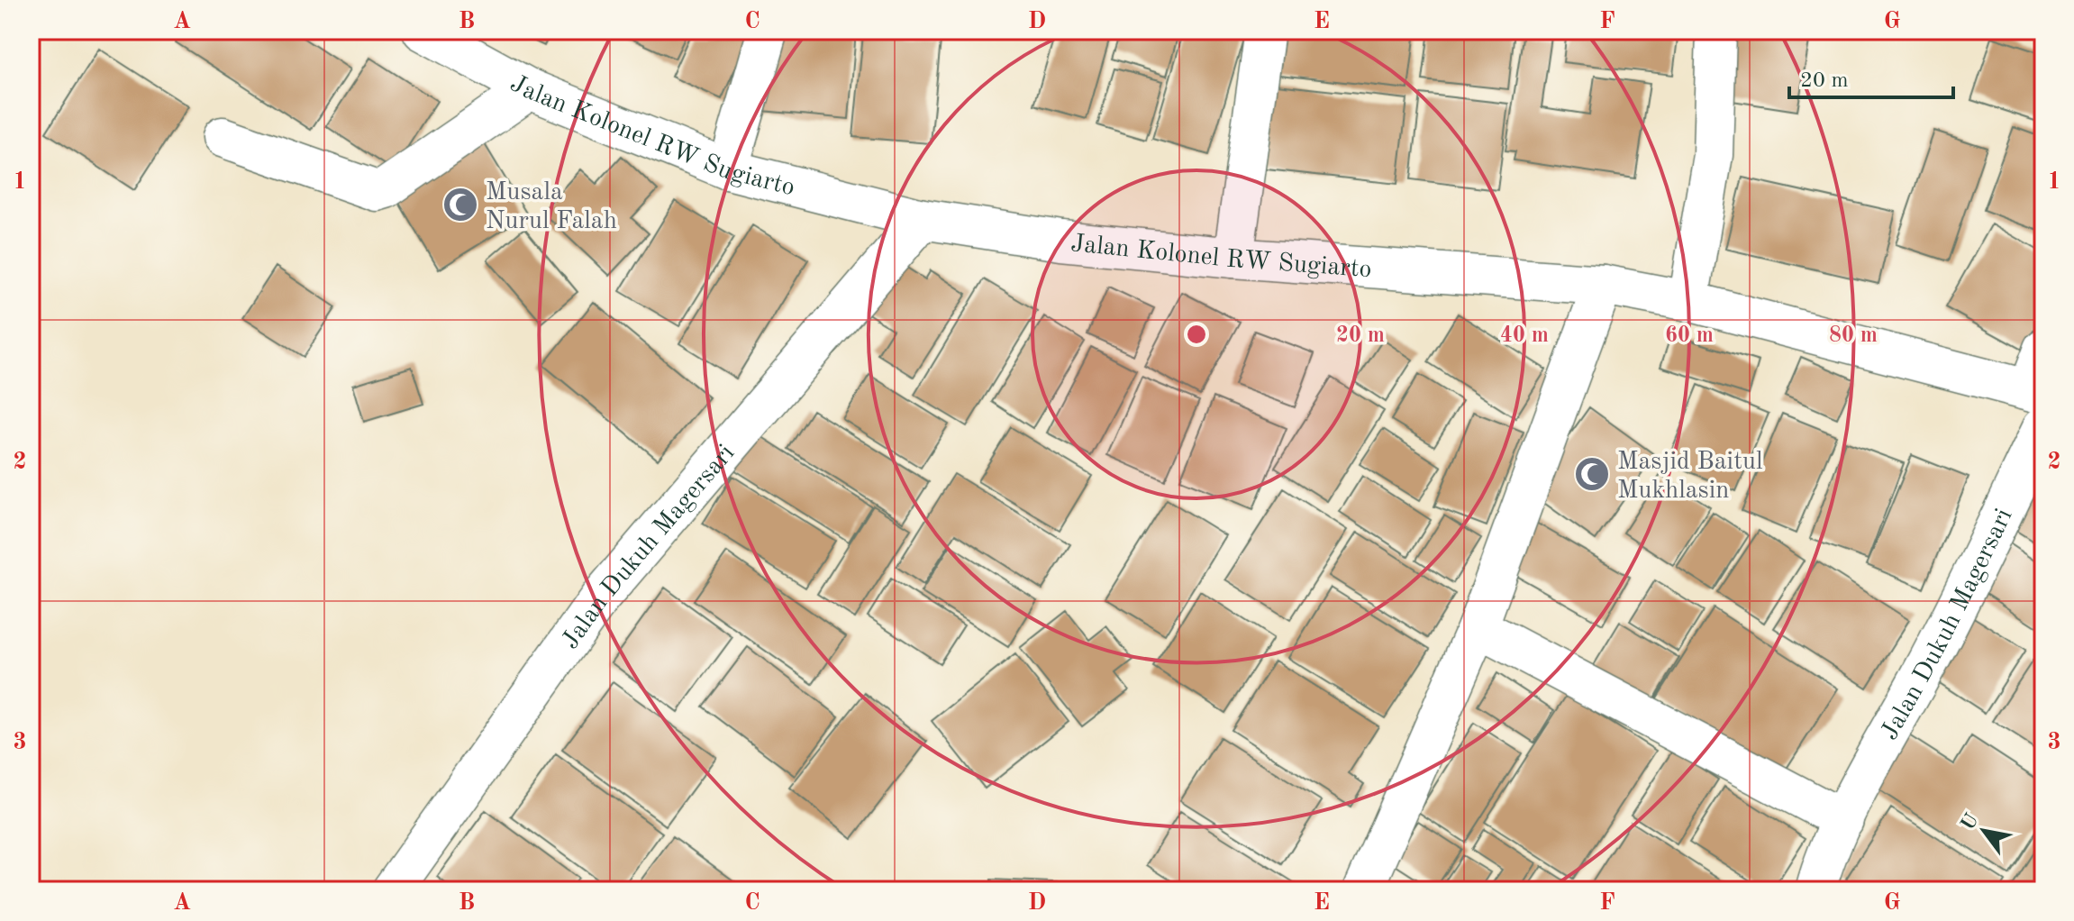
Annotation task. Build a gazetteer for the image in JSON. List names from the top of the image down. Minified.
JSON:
{"streets":{"street":["Jalan Kolonel RW Sugiarto","Jalan Dukuh Magersari"]},"crossings":[["Jalan Kolonel RW Sugiarto","Jalan Dukuh Magersari"]],"places":{"mosque":["Musala Nurul Falah","Masjid Baitul Mukhlasin"]},"scale_bar":"20 m","north":"top left","grid":{"columns":["A","B","C","D","E","F","G"],"rows":["1","2","3"]},"rings":["20 m","40 m","60 m","80 m"]}
